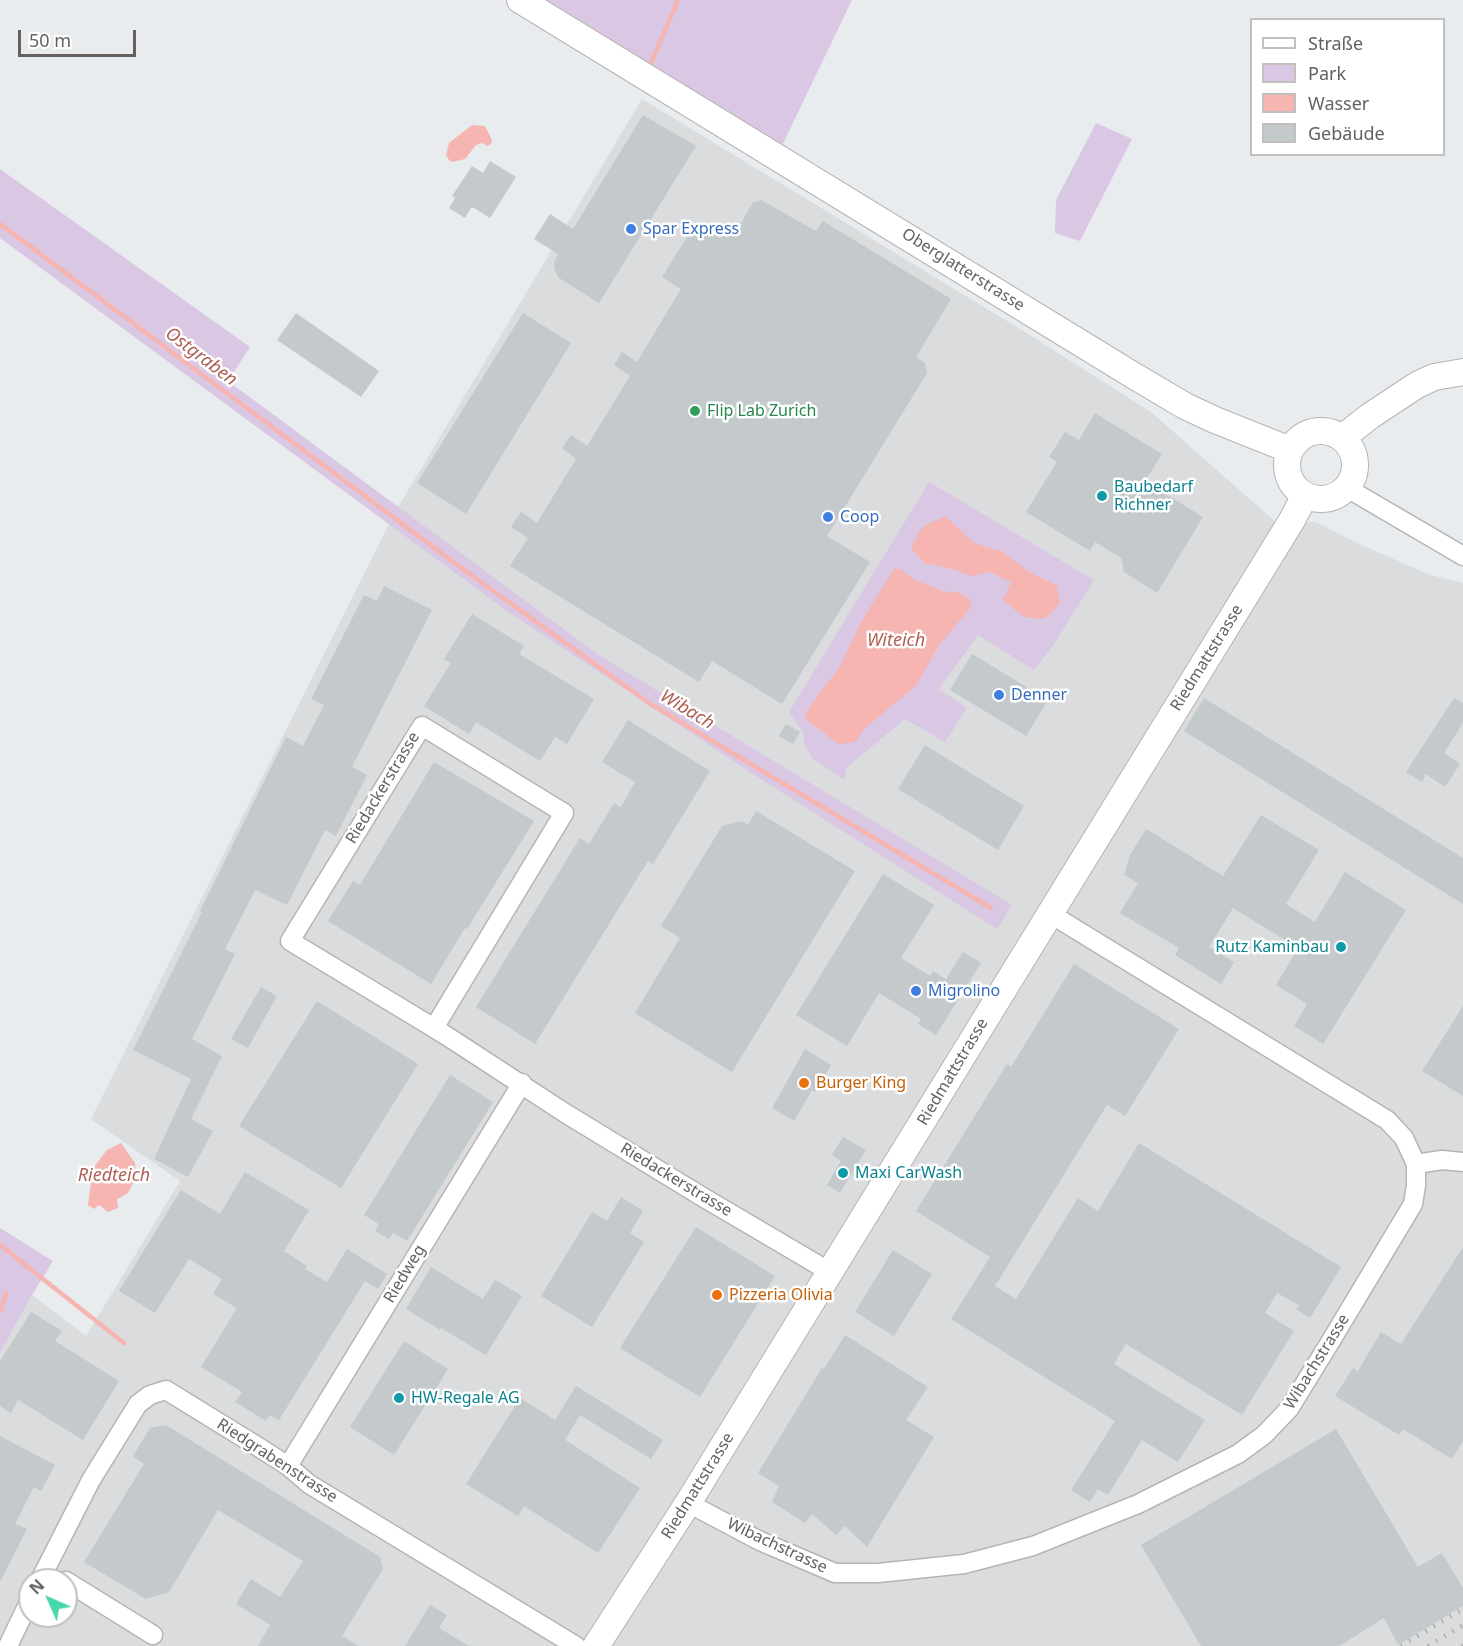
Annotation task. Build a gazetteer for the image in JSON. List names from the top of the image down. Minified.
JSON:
{"streets":{"main road":["Oberglatterstrasse","Riedmattstrasse"],"street":["Riedackerstrasse","Riedweg","Wibachstrasse","Riedgrabenstrasse"]},"crossings":[["Oberglatterstrasse","Riedmattstrasse"],["Riedmattstrasse","Riedackerstrasse"],["Riedmattstrasse","Wibachstrasse"],["Riedackerstrasse","Riedweg"],["Riedweg","Riedgrabenstrasse"]],"water":["Ostgraben","Witeich","Wibach","Riedteich"],"places":["Spar Express","Flip Lab Zurich","Baubedarf Richner","Coop","Denner","Rutz Kaminbau","Migrolino","Burger King","Maxi CarWash","Pizzeria Olivia","HW-Regale AG"],"legend":["Straße","Park","Wasser","Gebäude"],"scale_bar":"50 m","north":"top left"}
